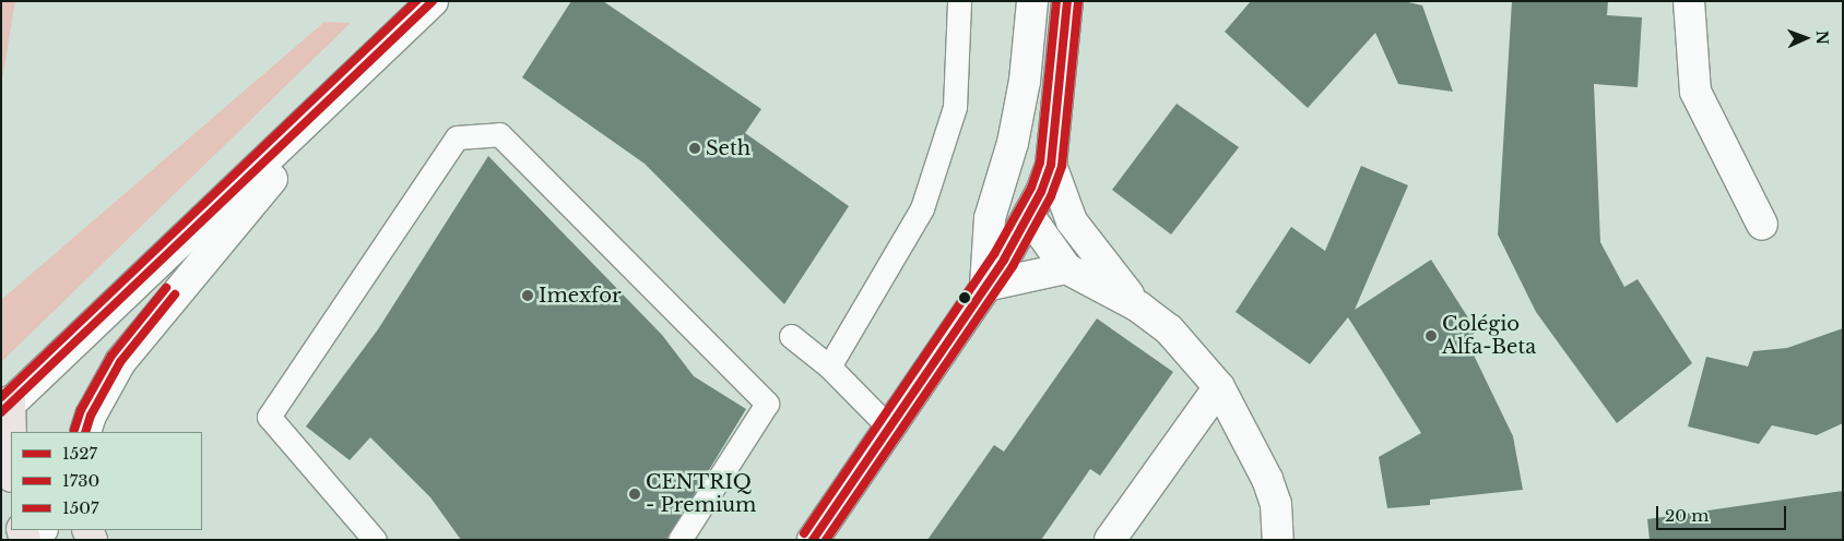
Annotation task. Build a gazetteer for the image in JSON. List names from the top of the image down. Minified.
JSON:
{"places":["Seth","Imexfor","Colégio Alfa-Beta","CENTRIQ - Premium"],"lines":["transit line 1527","transit line 1507","transit line 1730"],"legend":["1527","1730","1507"],"scale_bar":"20 m","north":"right"}
